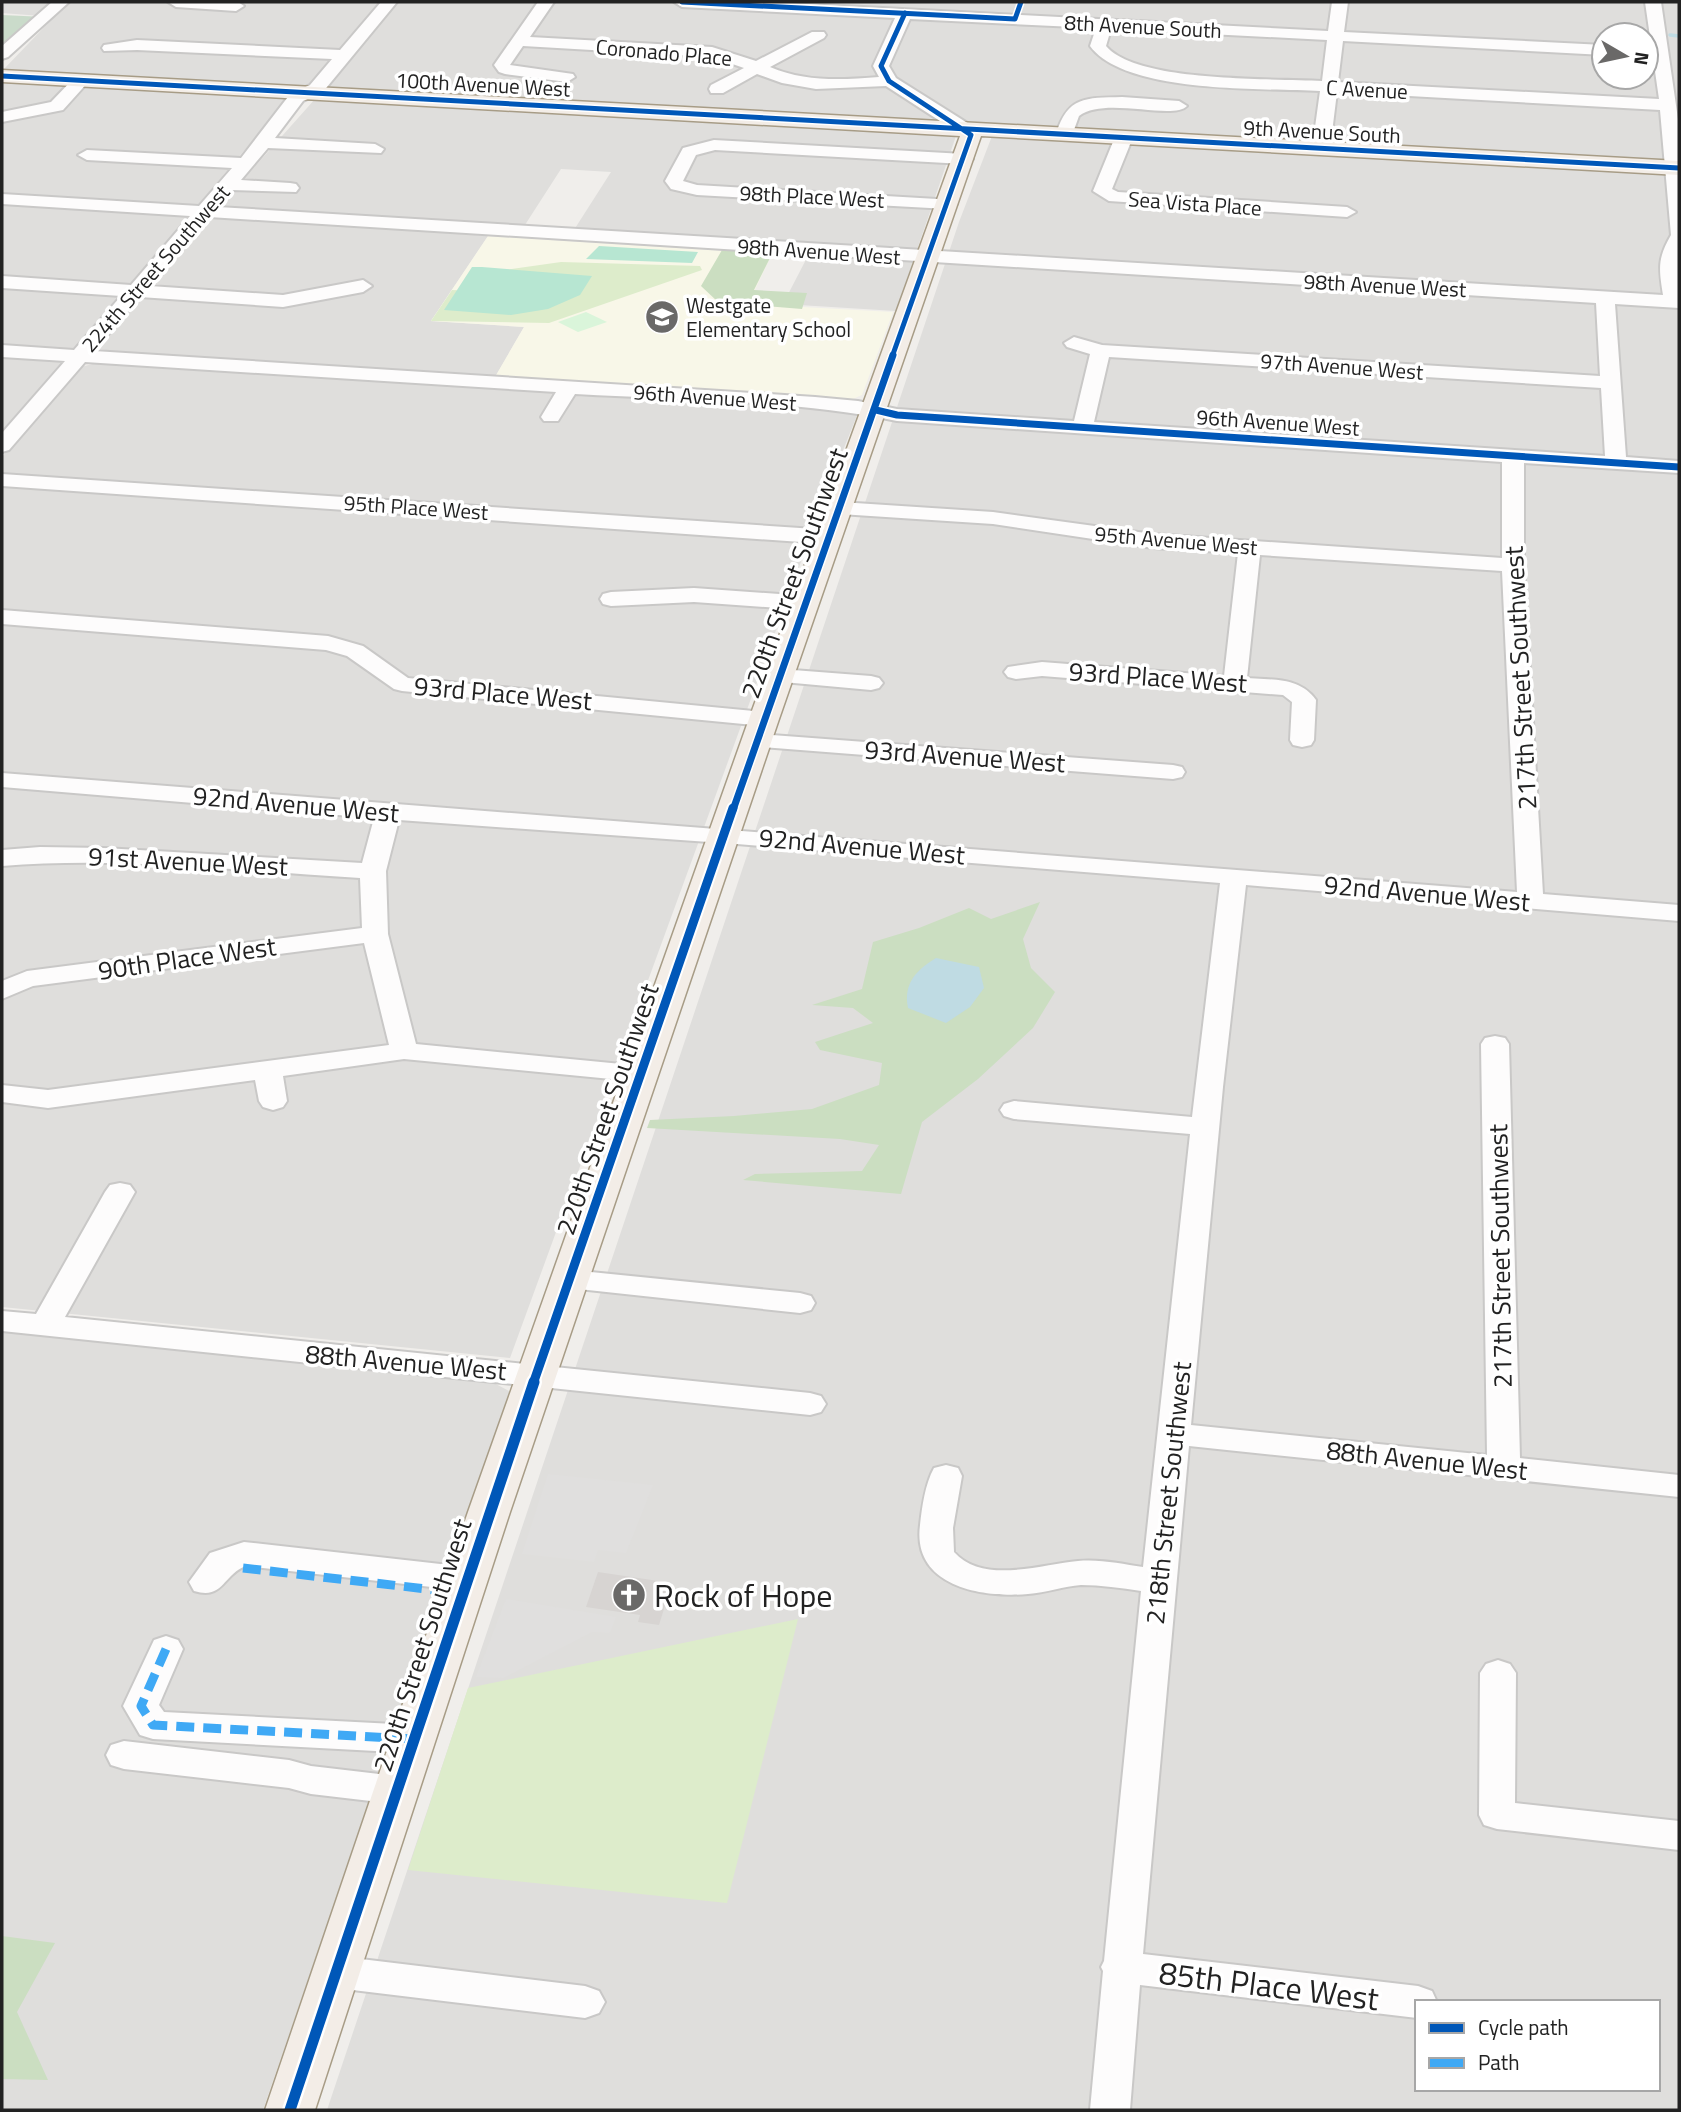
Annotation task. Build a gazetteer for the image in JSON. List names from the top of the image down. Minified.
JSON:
{"streets":{"main road":["100th Avenue West","9th Avenue South","220th Street Southwest"],"street":["8th Avenue South","Coronado Place","C Avenue","98th Place West","Sea Vista Place","98th Avenue West","224th Street Southwest","97th Avenue West","96th Avenue West","95th Place West","95th Avenue West","93rd Place West","217th Street Southwest","93rd Avenue West","92nd Avenue West","91st Avenue West","90th Place West","88th Avenue West","218th Street Southwest","85th Place West"]},"crossings":[["8th Avenue South","C Avenue"],["100th Avenue West","9th Avenue South"],["100th Avenue West","224th Street Southwest"],["100th Avenue West","220th Street Southwest"],["9th Avenue South","Sea Vista Place"],["9th Avenue South","220th Street Southwest"],["98th Place West","220th Street Southwest"],["98th Avenue West","224th Street Southwest"],["98th Avenue West","220th Street Southwest"],["224th Street Southwest","96th Avenue West"],["96th Avenue West","220th Street Southwest"],["96th Avenue West","217th Street Southwest"],["95th Place West","95th Avenue West"],["95th Place West","220th Street Southwest"],["95th Avenue West","220th Street Southwest"],["95th Avenue West","217th Street Southwest"],["220th Street Southwest","93rd Place West"],["220th Street Southwest","93rd Avenue West"],["220th Street Southwest","92nd Avenue West"],["220th Street Southwest","88th Avenue West"],["93rd Place West","93rd Avenue West"],["217th Street Southwest","92nd Avenue West"],["217th Street Southwest","88th Avenue West"],["92nd Avenue West","218th Street Southwest"],["88th Avenue West","218th Street Southwest"],["218th Street Southwest","85th Place West"]],"places":{"school or university":["Westgate Elementary School"],"church":["Rock of Hope"]},"legend":["Cycle path","Path"],"north":"right"}
